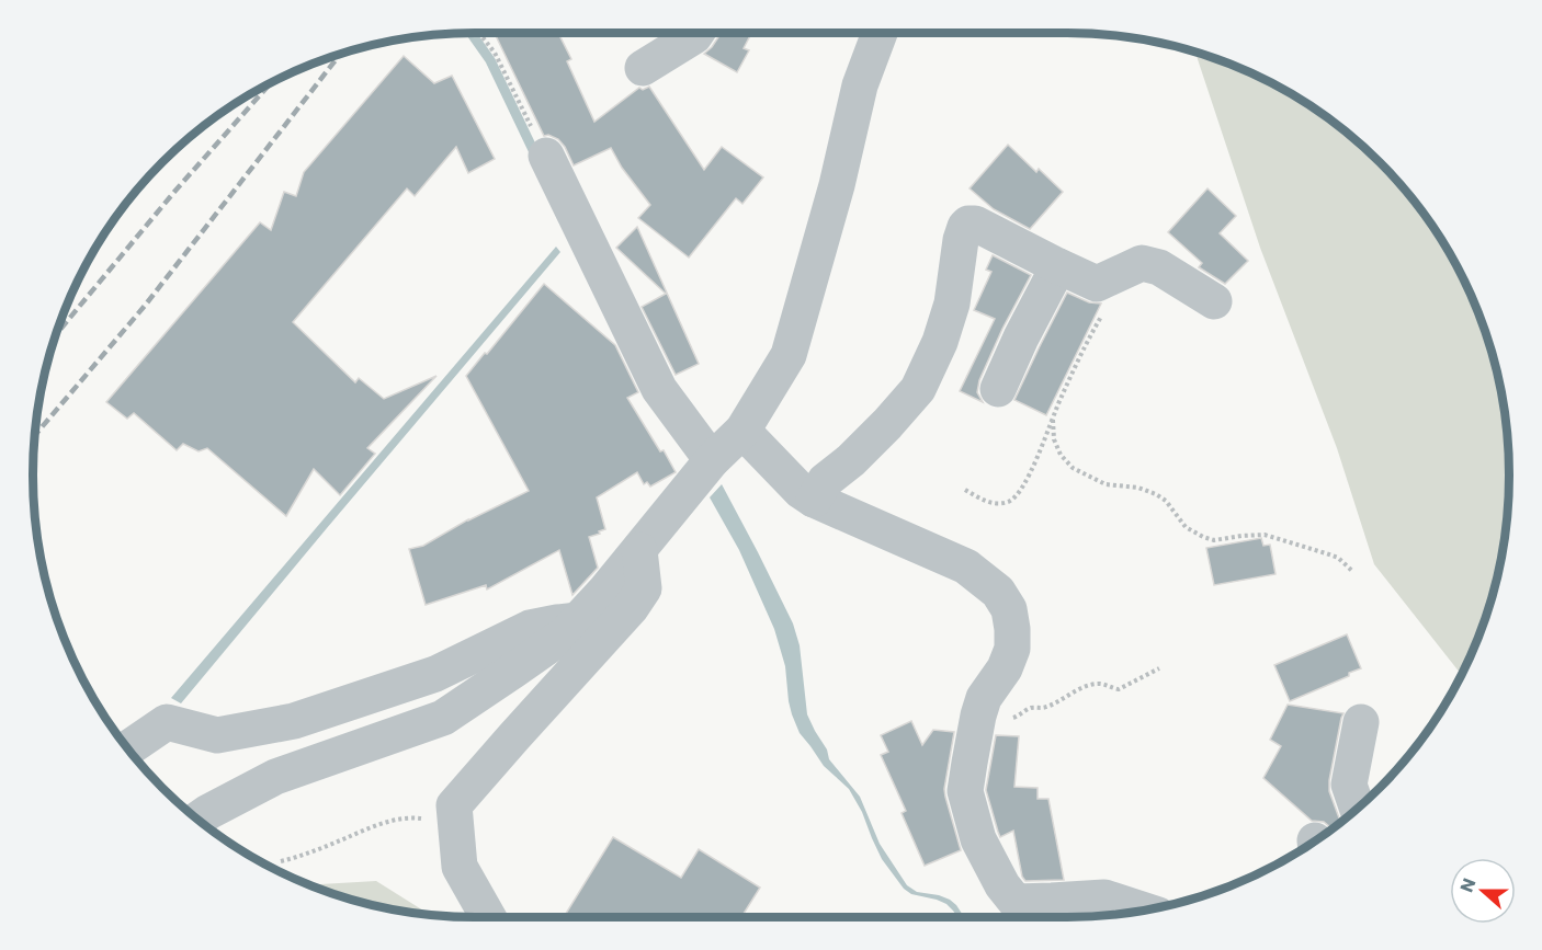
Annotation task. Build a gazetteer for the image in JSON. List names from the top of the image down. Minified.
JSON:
{"north":"left"}
